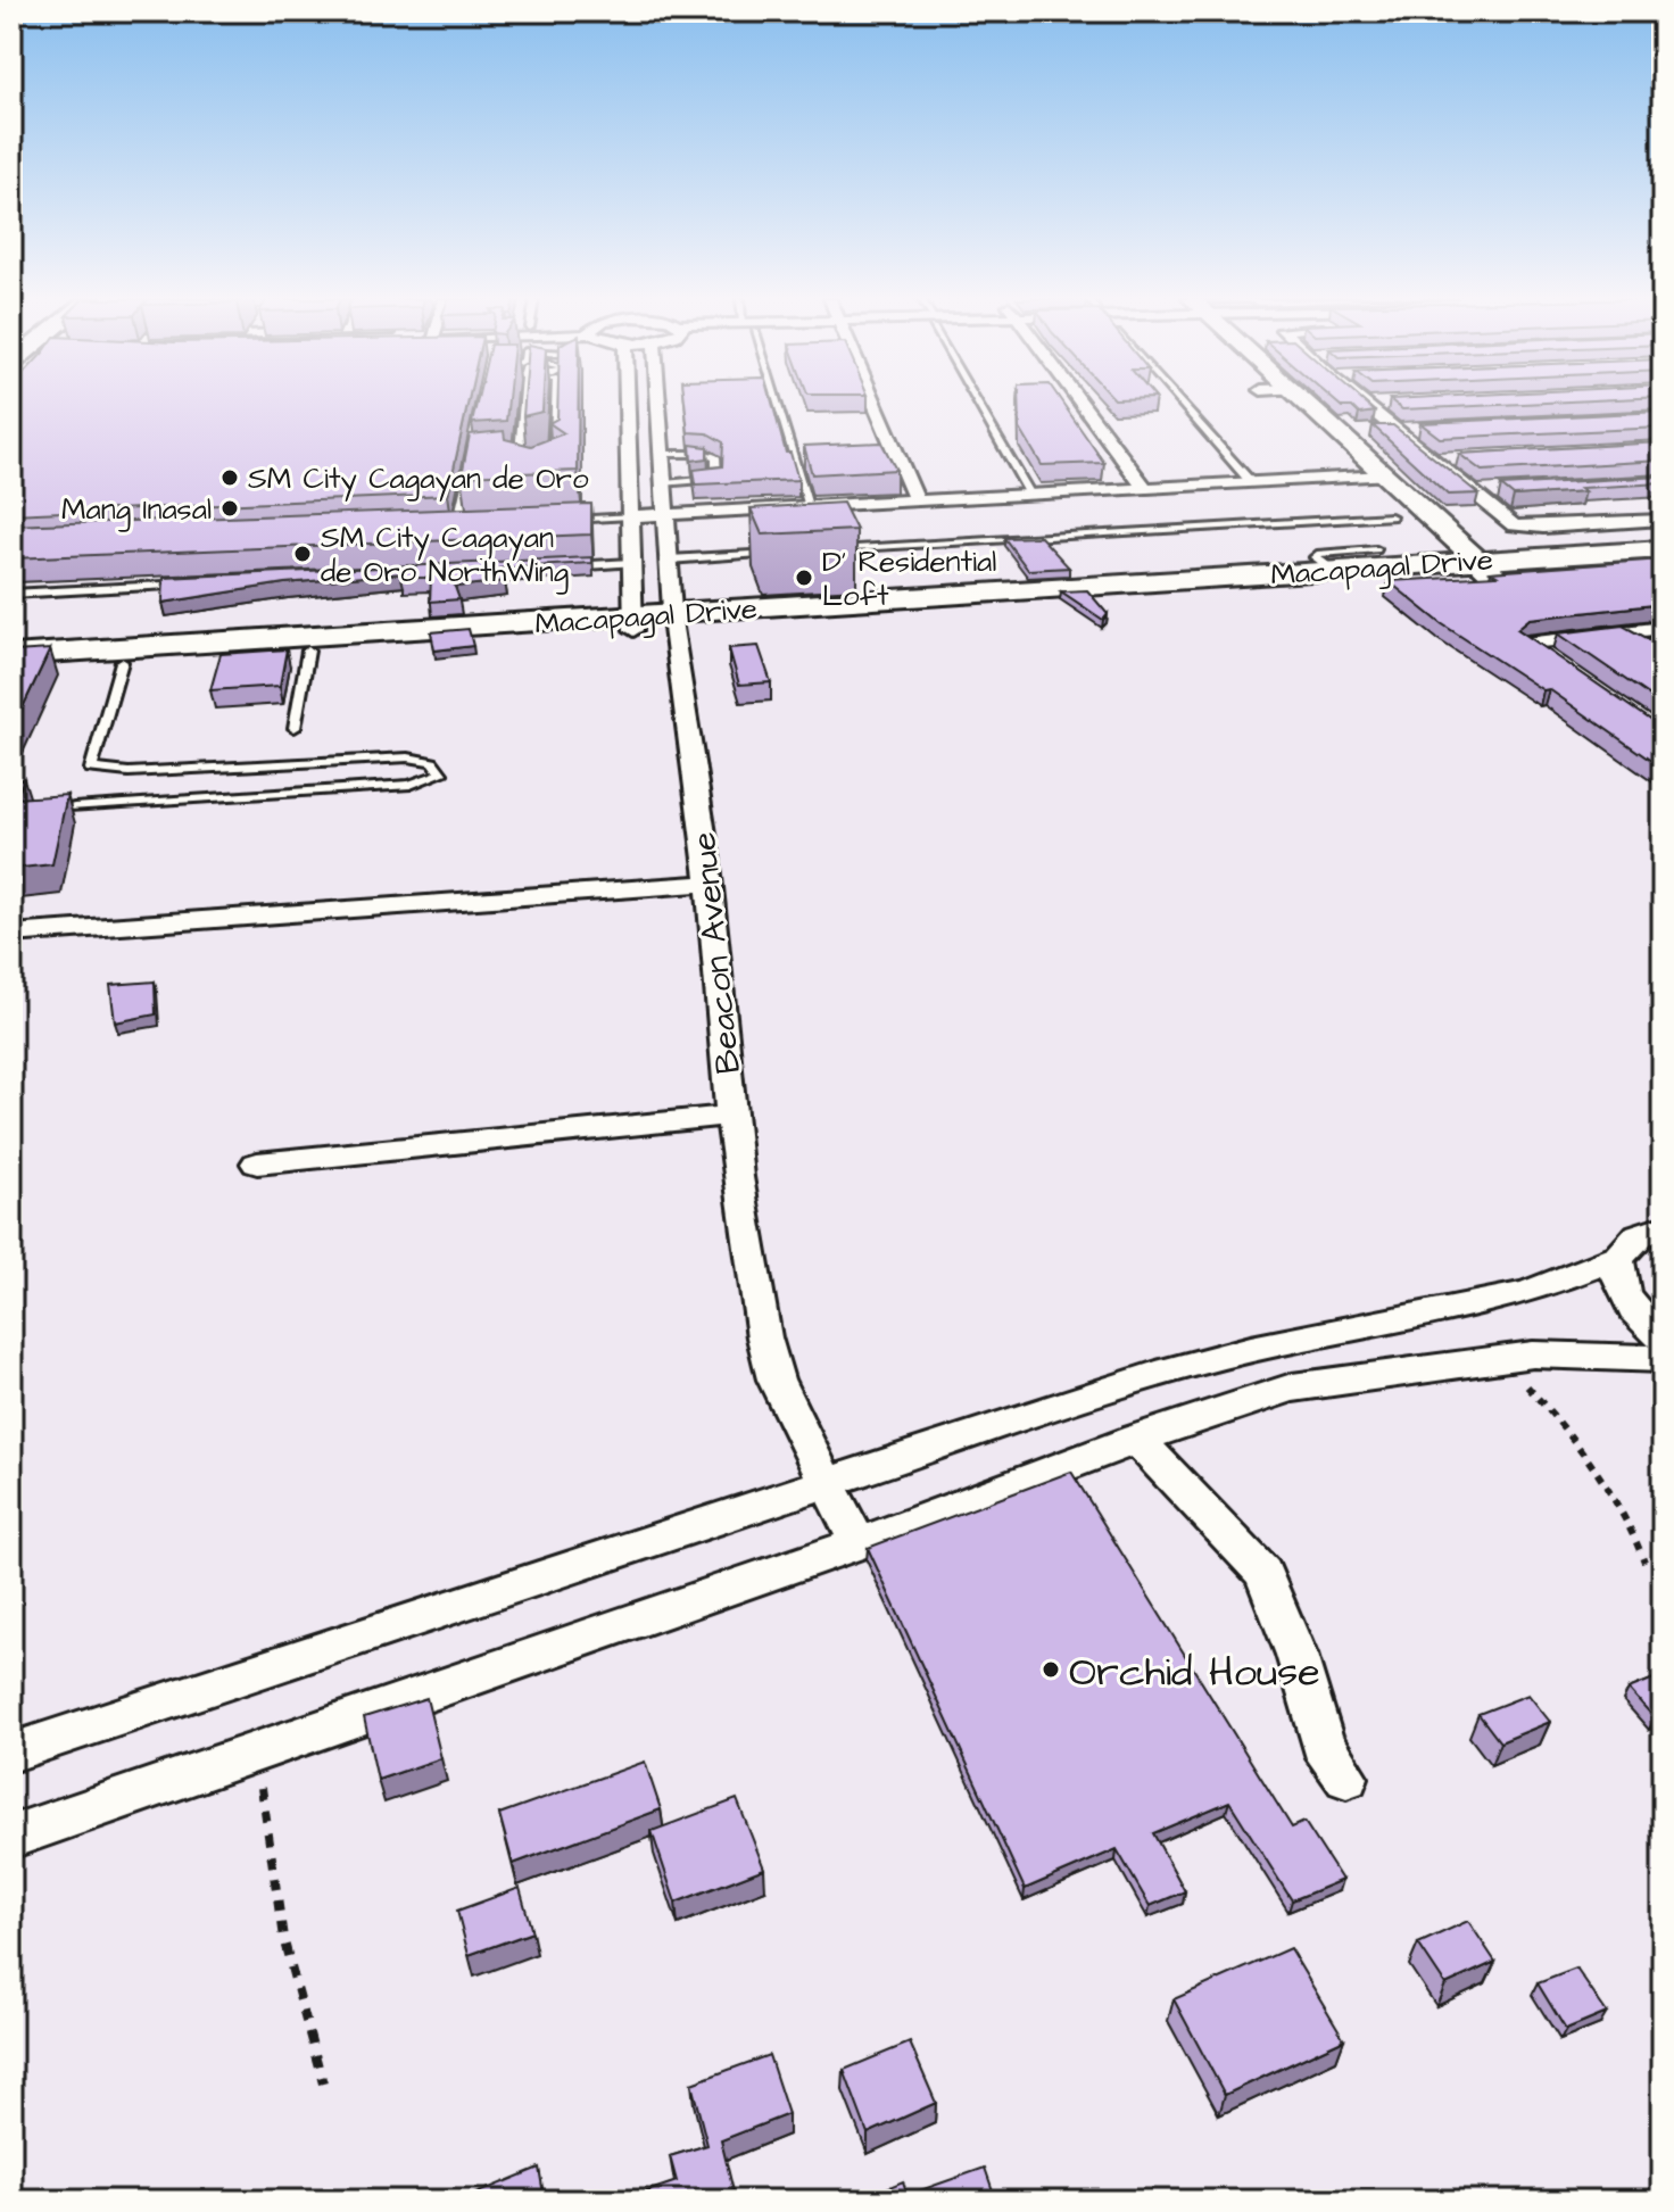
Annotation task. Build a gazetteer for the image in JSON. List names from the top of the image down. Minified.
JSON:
{"streets":{"main road":["Macapagal Drive"],"street":["Beacon Avenue"]},"crossings":[["Macapagal Drive","Beacon Avenue"]],"places":["SM City Cagayan de Oro","Mang Inasal","SM City Cagayan de Oro NorthWing","D' Residential Loft","Orchid House"]}
